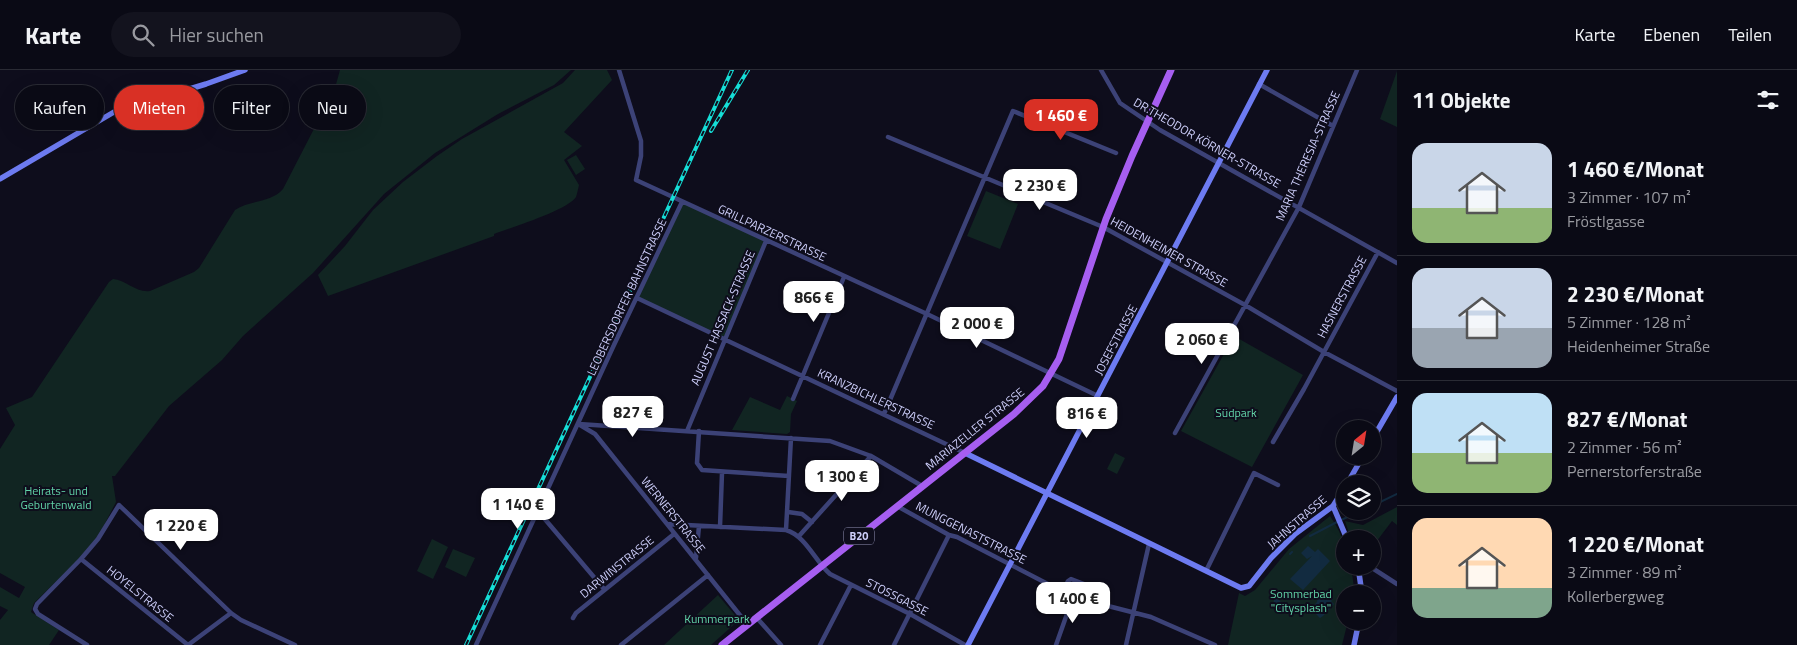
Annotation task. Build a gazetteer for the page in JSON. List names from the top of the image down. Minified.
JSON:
{"streets":{"main road":["MARIAZELLER STRASSE","B20"],"street":["DR.THEODOR KÖRNER-STRASSE","MARIA THERESIA-STRASSE","GRILLPARZERSTRASSE","HEIDENHEIMER STRASSE","LEOBERSDORFER BAHNSTRASSE","HASNERSTRASSE","AUGUST HASSACK-STRASSE","JOSEFSTRASSE","KRANZBICHLERSTRASSE","WERNERSTRASSE","JAHNSTRASSE","MUNGGENASTSTRASSE","DARWINSTRASSE","HOYELSTRASSE","STOSSGASSE"]},"crossings":[["DR.THEODOR KÖRNER-STRASSE","MARIA THERESIA-STRASSE"],["DR.THEODOR KÖRNER-STRASSE","HASNERSTRASSE"],["DR.THEODOR KÖRNER-STRASSE","JOSEFSTRASSE"],["DR.THEODOR KÖRNER-STRASSE","MARIAZELLER STRASSE"],["MARIA THERESIA-STRASSE","HEIDENHEIMER STRASSE"],["GRILLPARZERSTRASSE","LEOBERSDORFER BAHNSTRASSE"],["GRILLPARZERSTRASSE","AUGUST HASSACK-STRASSE"],["GRILLPARZERSTRASSE","JOSEFSTRASSE"],["GRILLPARZERSTRASSE","MARIAZELLER STRASSE"],["HEIDENHEIMER STRASSE","HASNERSTRASSE"],["HEIDENHEIMER STRASSE","JOSEFSTRASSE"],["HEIDENHEIMER STRASSE","MARIAZELLER STRASSE"],["LEOBERSDORFER BAHNSTRASSE","KRANZBICHLERSTRASSE"],["LEOBERSDORFER BAHNSTRASSE","WERNERSTRASSE"],["AUGUST HASSACK-STRASSE","KRANZBICHLERSTRASSE"],["JOSEFSTRASSE","KRANZBICHLERSTRASSE"],["JOSEFSTRASSE","MUNGGENASTSTRASSE"],["JOSEFSTRASSE","STOSSGASSE"],["KRANZBICHLERSTRASSE","MARIAZELLER STRASSE"],["KRANZBICHLERSTRASSE","JAHNSTRASSE"],["MARIAZELLER STRASSE","WERNERSTRASSE"],["MARIAZELLER STRASSE","MUNGGENASTSTRASSE"],["MARIAZELLER STRASSE","STOSSGASSE"],["WERNERSTRASSE","DARWINSTRASSE"]],"parks":["Südpark","Heirats- und Geburtenwald","Sommerbad \"Citysplash\"","Kummerpark"],"north":"top right","page":{"header":"Karte","search":"Hier suchen","nav":["Karte","Ebenen","Teilen"],"heading":"11 Objekte","chip":["Kaufen","Mieten","Filter","Neu"],"price":["1 460 €","2 230 €","866 €","2 000 €","2 060 €","827 €","816 €","1 300 €","1 140 €","1 220 €","1 400 €"],"list":[{"name":"1 460 €/Monat","note":"3 Zimmer · 107 m² · Fröstlgasse"},{"name":"2 230 €/Monat","note":"5 Zimmer · 128 m² · Heidenheimer Straße"},{"name":"827 €/Monat","note":"2 Zimmer · 56 m² · Pernerstorferstraße"},{"name":"1 220 €/Monat","note":"3 Zimmer · 89 m² · Kollerbergweg"}],"map_buttons":["+","−"]}}
